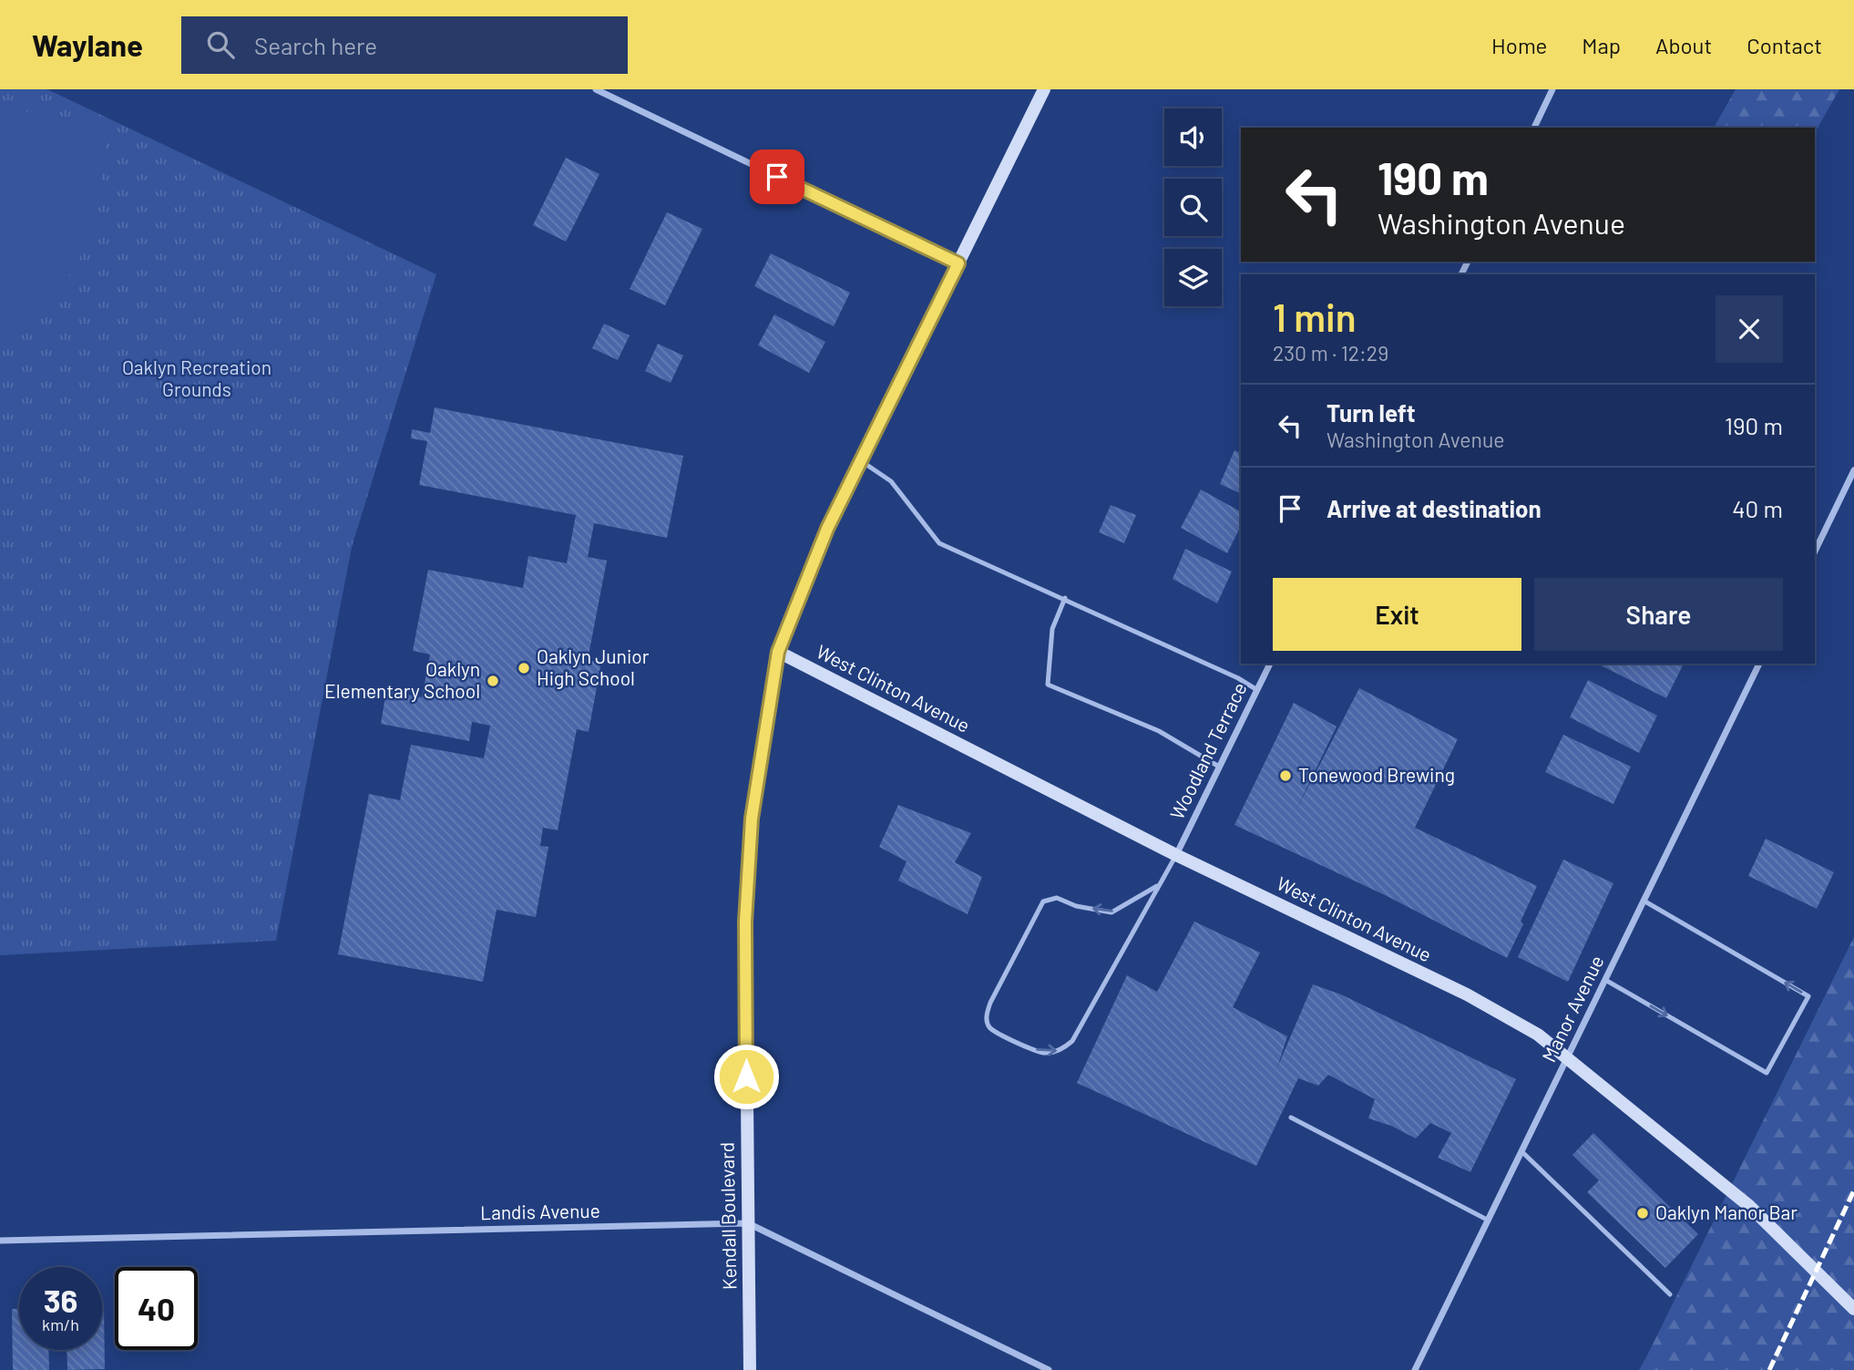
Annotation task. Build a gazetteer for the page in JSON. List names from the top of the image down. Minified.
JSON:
{"streets":{"street":["West Clinton Avenue","Woodland Terrace","Manor Avenue","Landis Avenue","Kendall Boulevard"]},"crossings":[["West Clinton Avenue","Woodland Terrace"],["West Clinton Avenue","Manor Avenue"],["West Clinton Avenue","Kendall Boulevard"],["Landis Avenue","Kendall Boulevard"]],"parks":["Oaklyn Recreation Grounds"],"places":["Oaklyn Junior High School","Oaklyn Elementary School","Tonewood Brewing","Oaklyn Manor Bar"],"page":{"header":"Waylane","search":"Search here","nav":["Home","Map","About","Contact"],"turn":["190 m","Washington Avenue"],"heading":["1 min","230 m · 12:29"],"list":[{"name":"Turn left","note":"Washington Avenue","value":"190 m"},{"name":"Arrive at destination","value":"40 m"}],"buttons":["Exit","Share"],"speed":"36 km/h","limit":"40"}}
